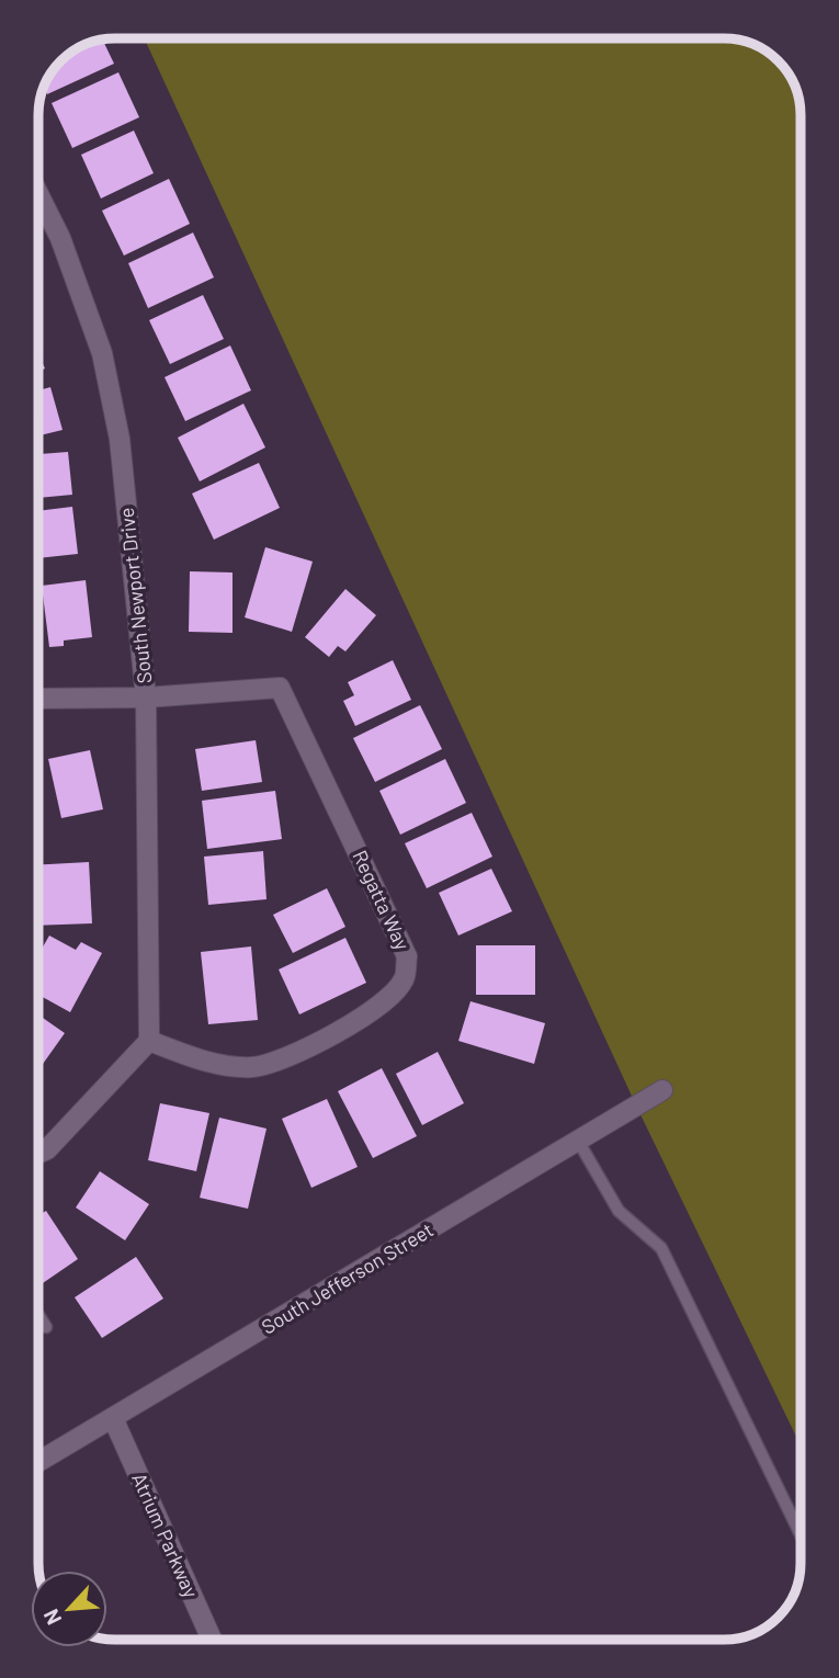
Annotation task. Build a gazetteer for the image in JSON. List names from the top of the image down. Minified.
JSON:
{"streets":{"street":["South Newport Drive","Regatta Way","South Jefferson Street","Atrium Parkway"]},"crossings":[["South Newport Drive","Regatta Way"],["South Jefferson Street","Atrium Parkway"]],"north":"bottom left"}
